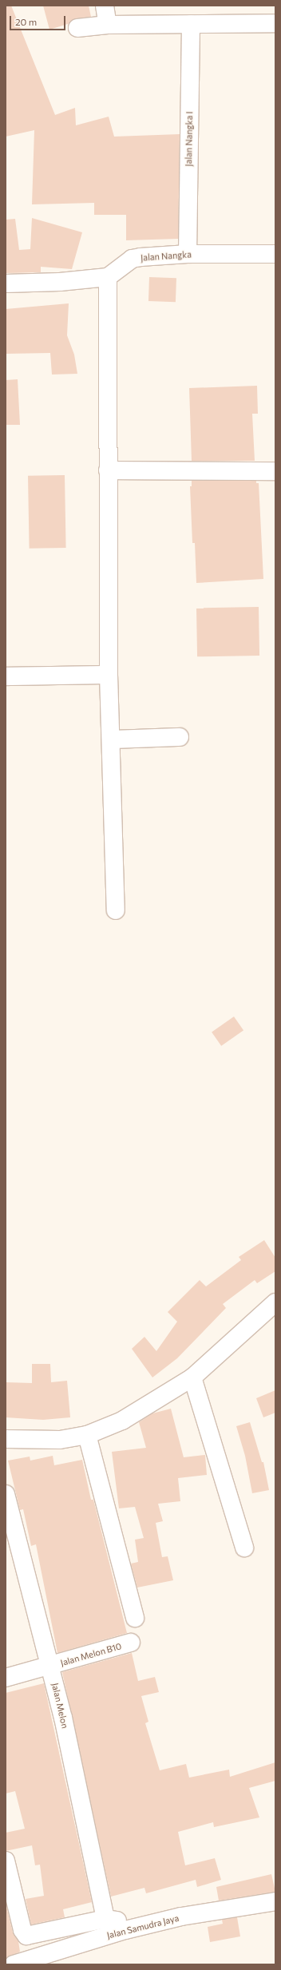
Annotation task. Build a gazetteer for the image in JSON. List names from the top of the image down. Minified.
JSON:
{"streets":{"street":["Jalan Nangka I","Jalan Nangka","Jalan Melon B10","Jalan Melon","Jalan Samudra Jaya"]},"crossings":[["Jalan Nangka I","Jalan Nangka"],["Jalan Melon B10","Jalan Melon"]],"scale_bar":"20 m"}
